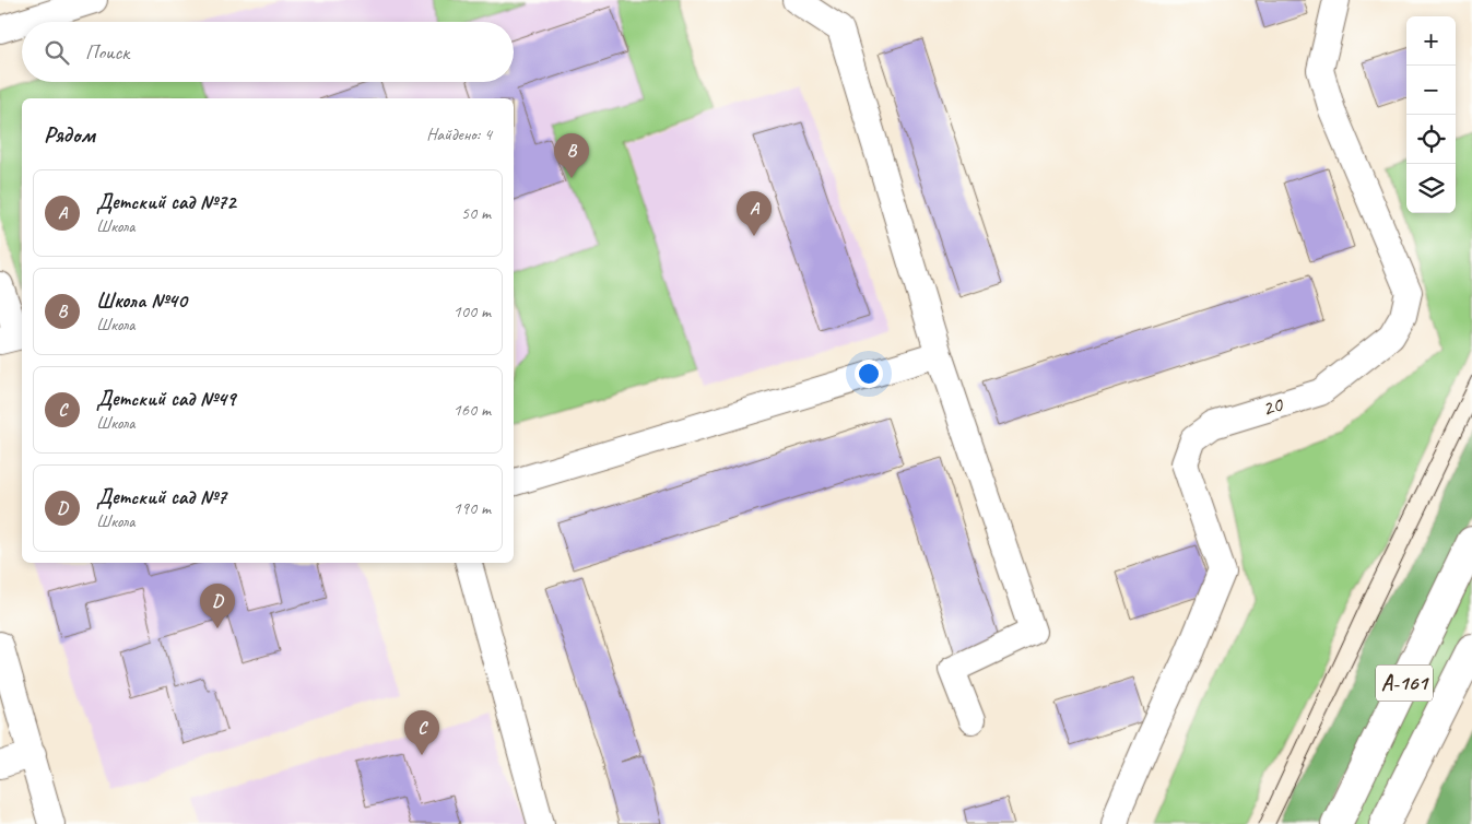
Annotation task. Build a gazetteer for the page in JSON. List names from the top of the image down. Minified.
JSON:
{"streets":{"highway":["А-161"],"street":["20"]},"page":{"map_buttons":["+","−"],"search":"Поиск","heading":["Рядом","Найдено: 4"],"pins":["B","A","D","C"],"list":[{"mark":"A","name":"Детский сад №72","note":"Школа","value":"50 m"},{"mark":"B","name":"Школа №40","note":"Школа","value":"100 m"},{"mark":"C","name":"Детский сад №49","note":"Школа","value":"160 m"},{"mark":"D","name":"Детский сад №7","note":"Школа","value":"190 m"}]}}
